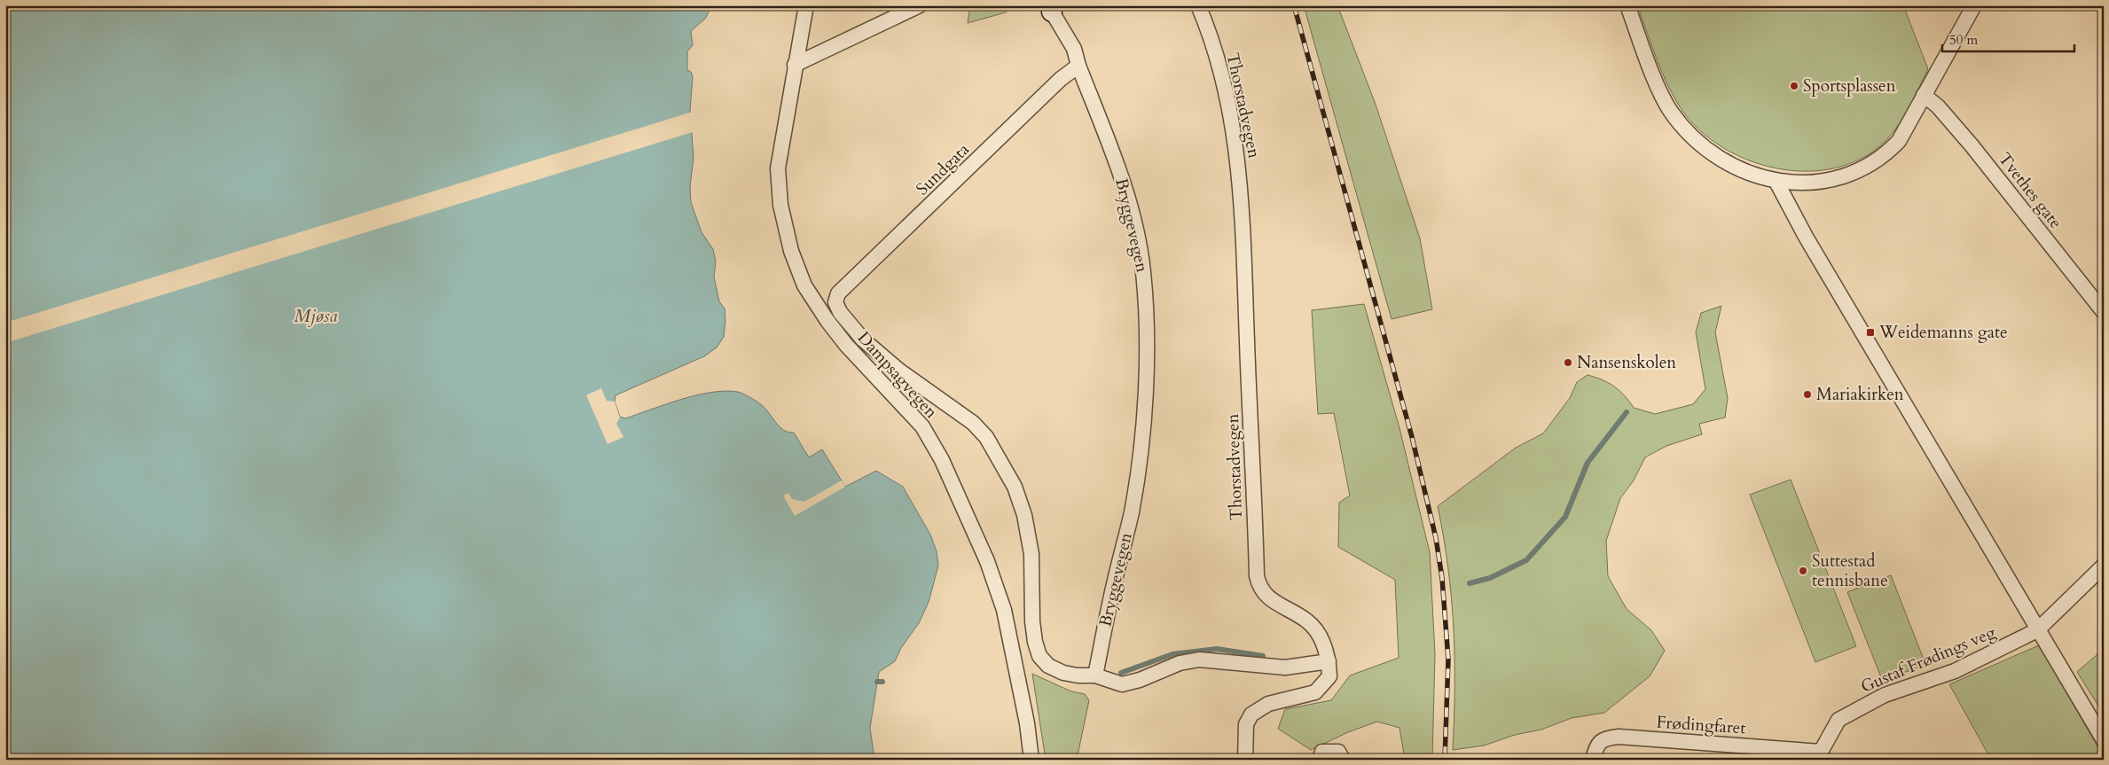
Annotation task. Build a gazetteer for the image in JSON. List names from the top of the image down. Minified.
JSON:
{"streets":{"street":["Thorstadvegen","Sundgata","Tvethes gate","Bryggevegen","Dampsagvegen","Gustaf Frødings veg","Frødingfaret"]},"crossings":[["Sundgata","Bryggevegen"],["Gustaf Frødings veg","Frødingfaret"]],"water":["Mjøsa"],"places":{"other":["Sportsplassen","Nansenskolen","Mariakirken","Suttestad tennisbane"],"transit":["Weidemanns gate"]},"scale_bar":"50 m"}
